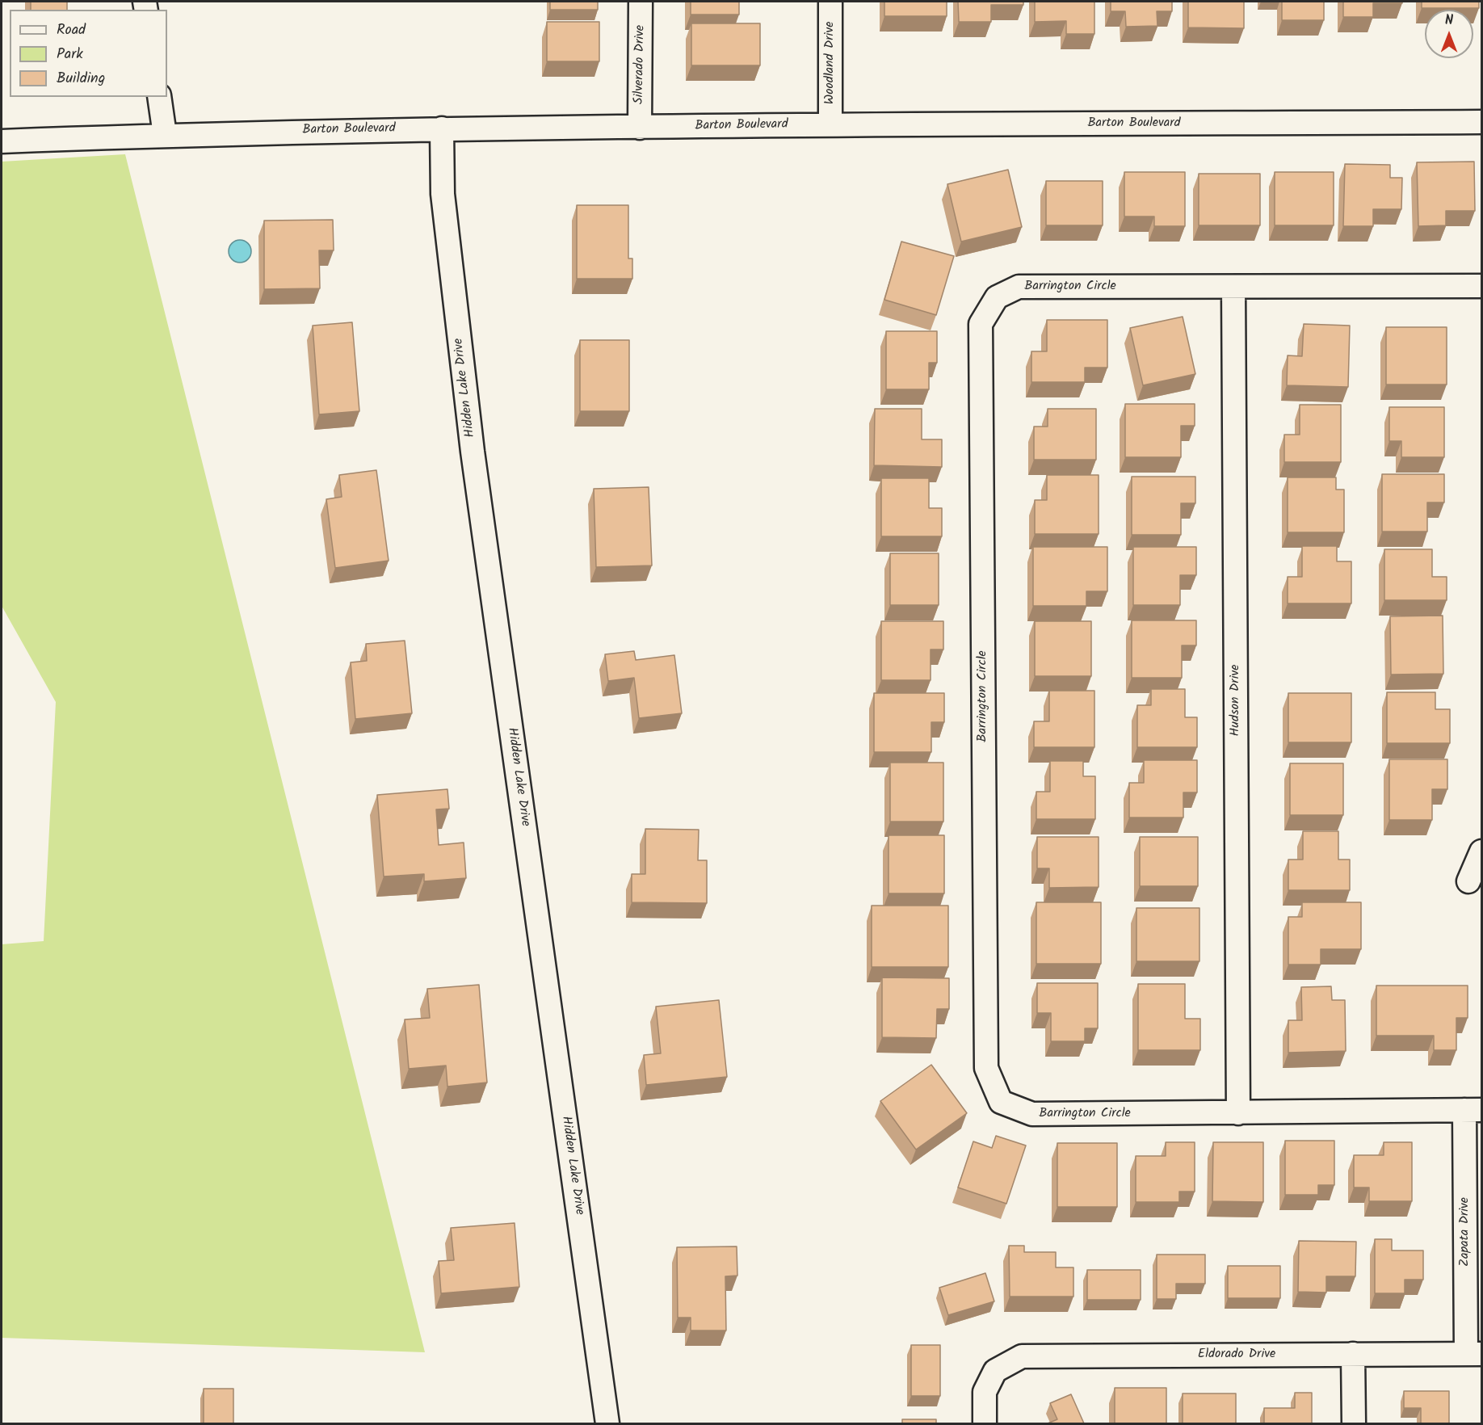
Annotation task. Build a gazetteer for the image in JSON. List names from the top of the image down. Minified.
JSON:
{"streets":{"street":["Woodland Drive","Silverado Drive","Barton Boulevard","Barrington Circle","Hidden Lake Drive","Hudson Drive","Zapata Drive","Eldorado Drive"]},"crossings":[["Woodland Drive","Barton Boulevard"],["Silverado Drive","Barton Boulevard"],["Barton Boulevard","Hidden Lake Drive"],["Barrington Circle","Hudson Drive"],["Barrington Circle","Zapata Drive"],["Zapata Drive","Eldorado Drive"]],"legend":["Road","Park","Building"],"north":"top"}
